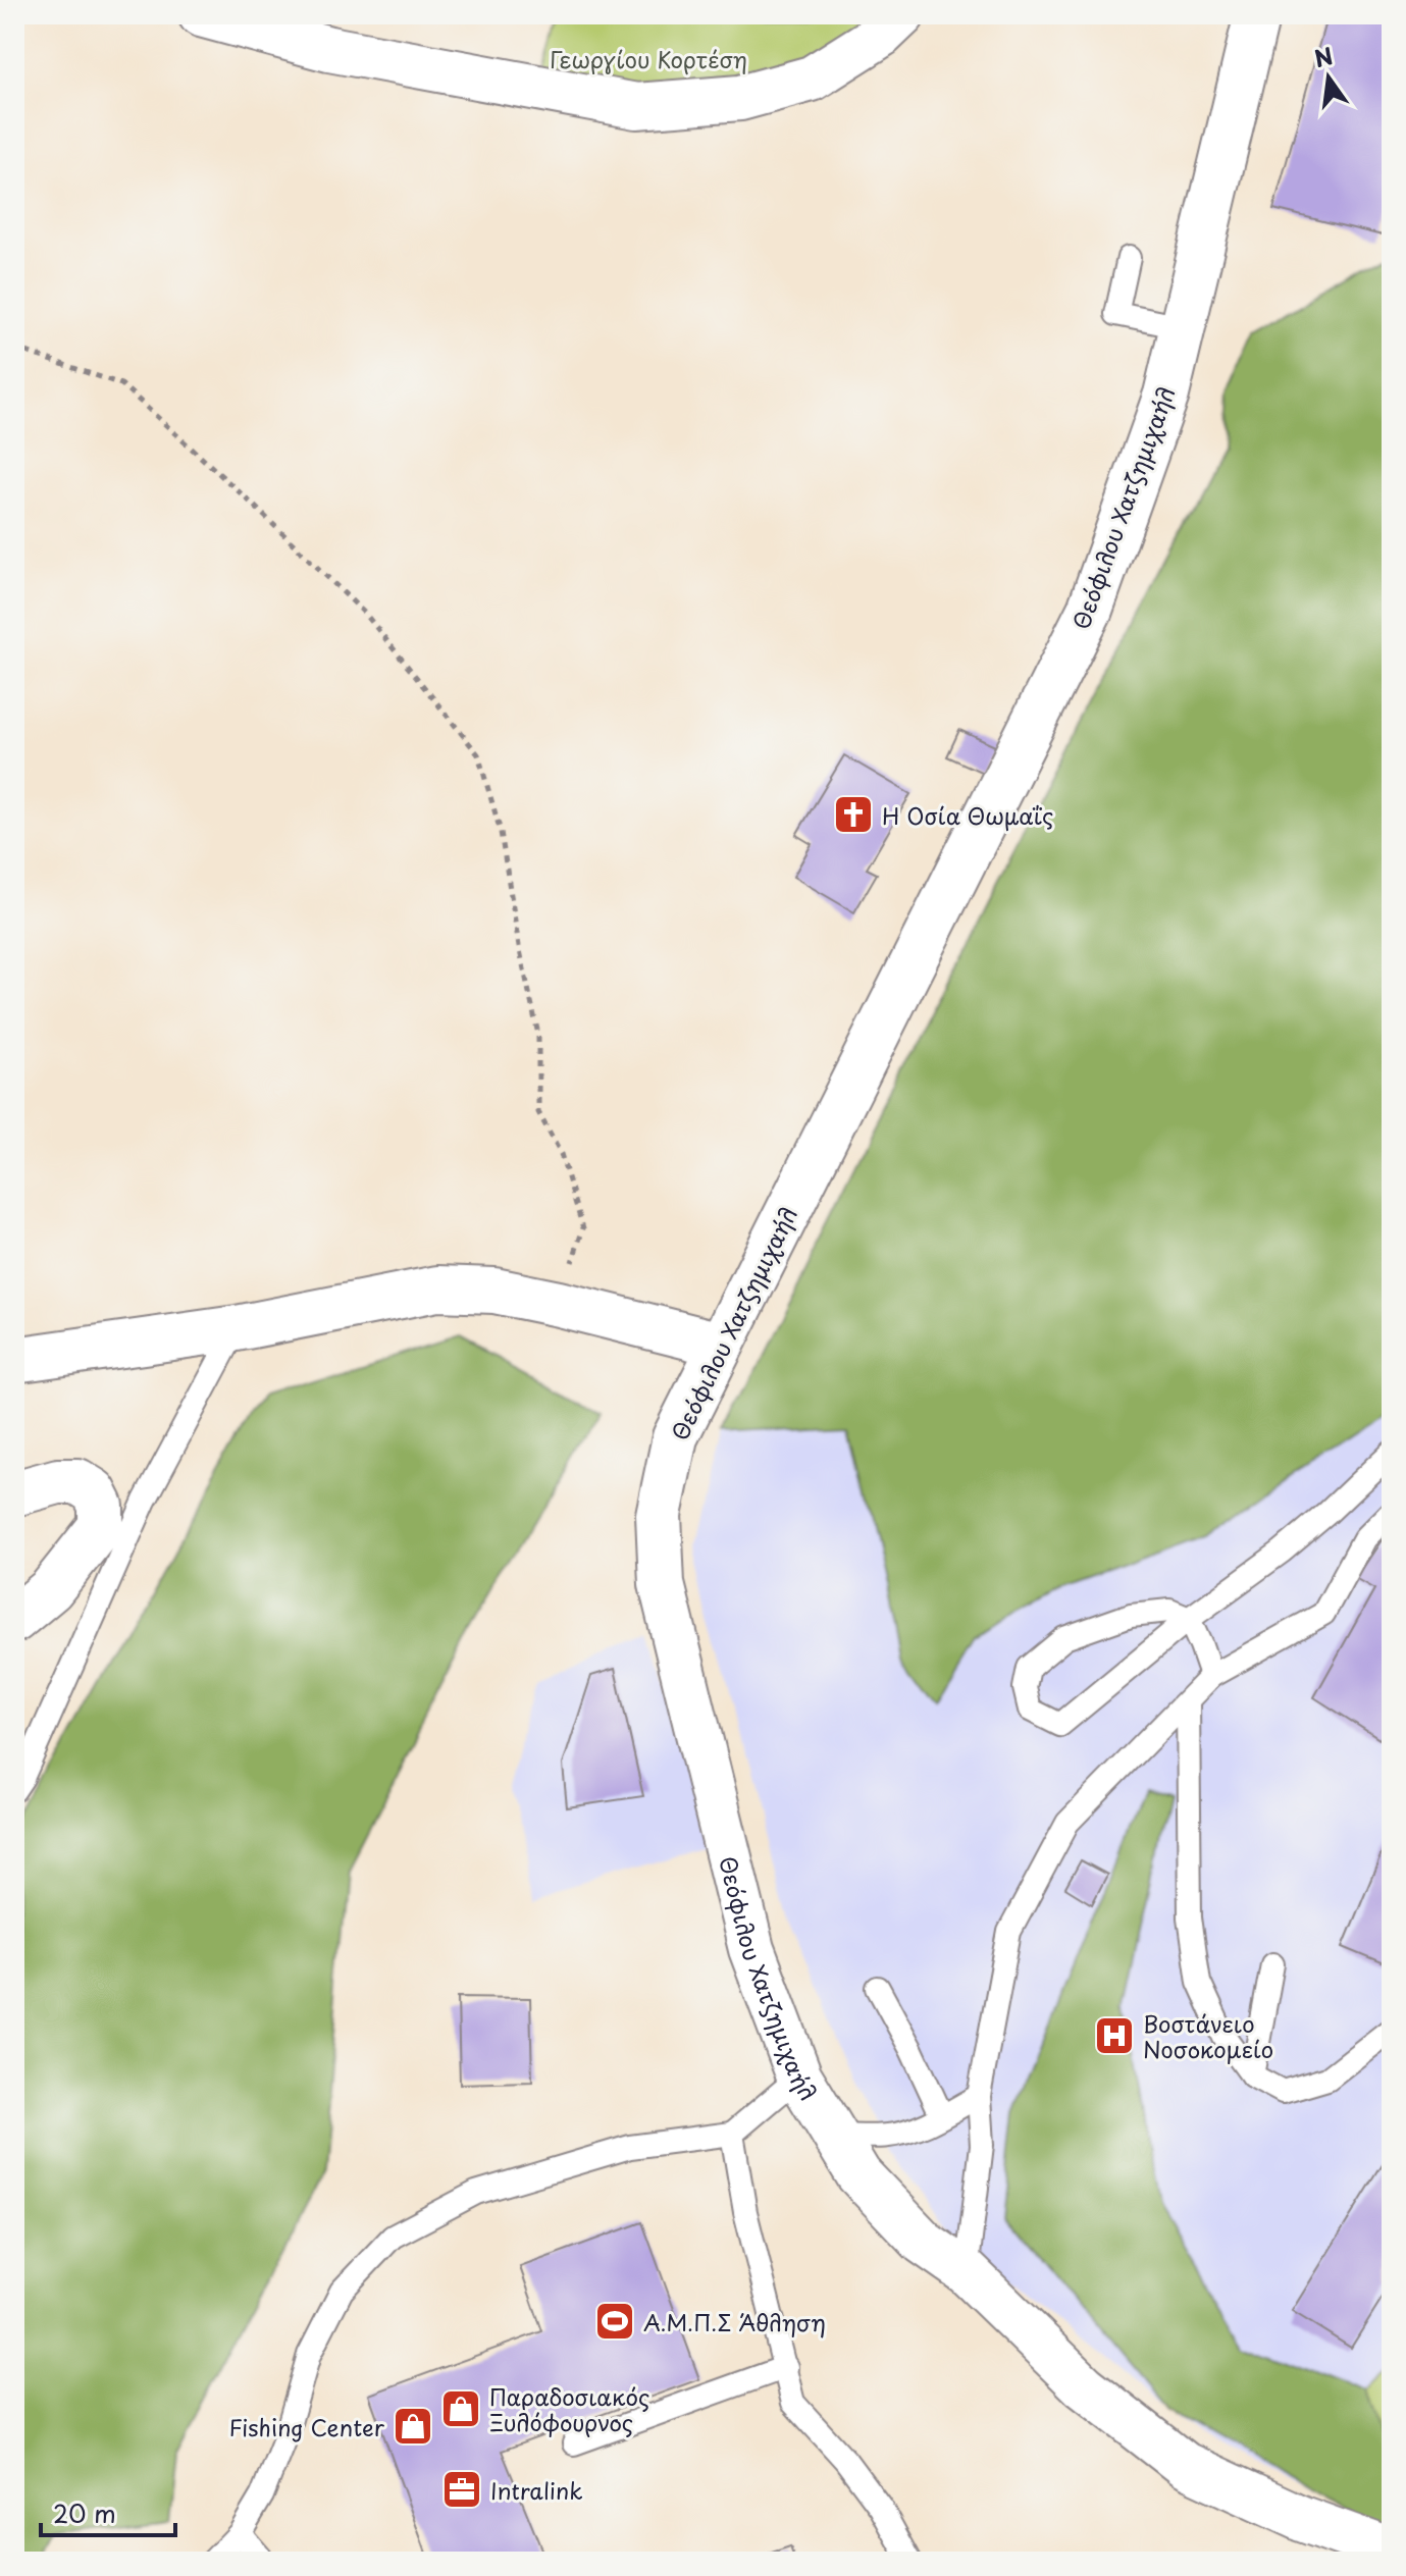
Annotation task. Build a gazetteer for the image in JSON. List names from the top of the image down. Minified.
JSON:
{"streets":{"street":["Θεόφιλου Χατζημιχαήλ"]},"parks":["Γεωργίου Κορτέση"],"places":{"church":["Η Οσία Θωμαΐς"],"hospital":["Βοστάνειο Νοσοκομείο"],"sports":["Α.Μ.Π.Σ Άθληση"],"shop":["Παραδοσιακός Ξυλόφουρνος","Fishing Center"],"office":["Intralink"]},"scale_bar":"20 m","north":"top"}
